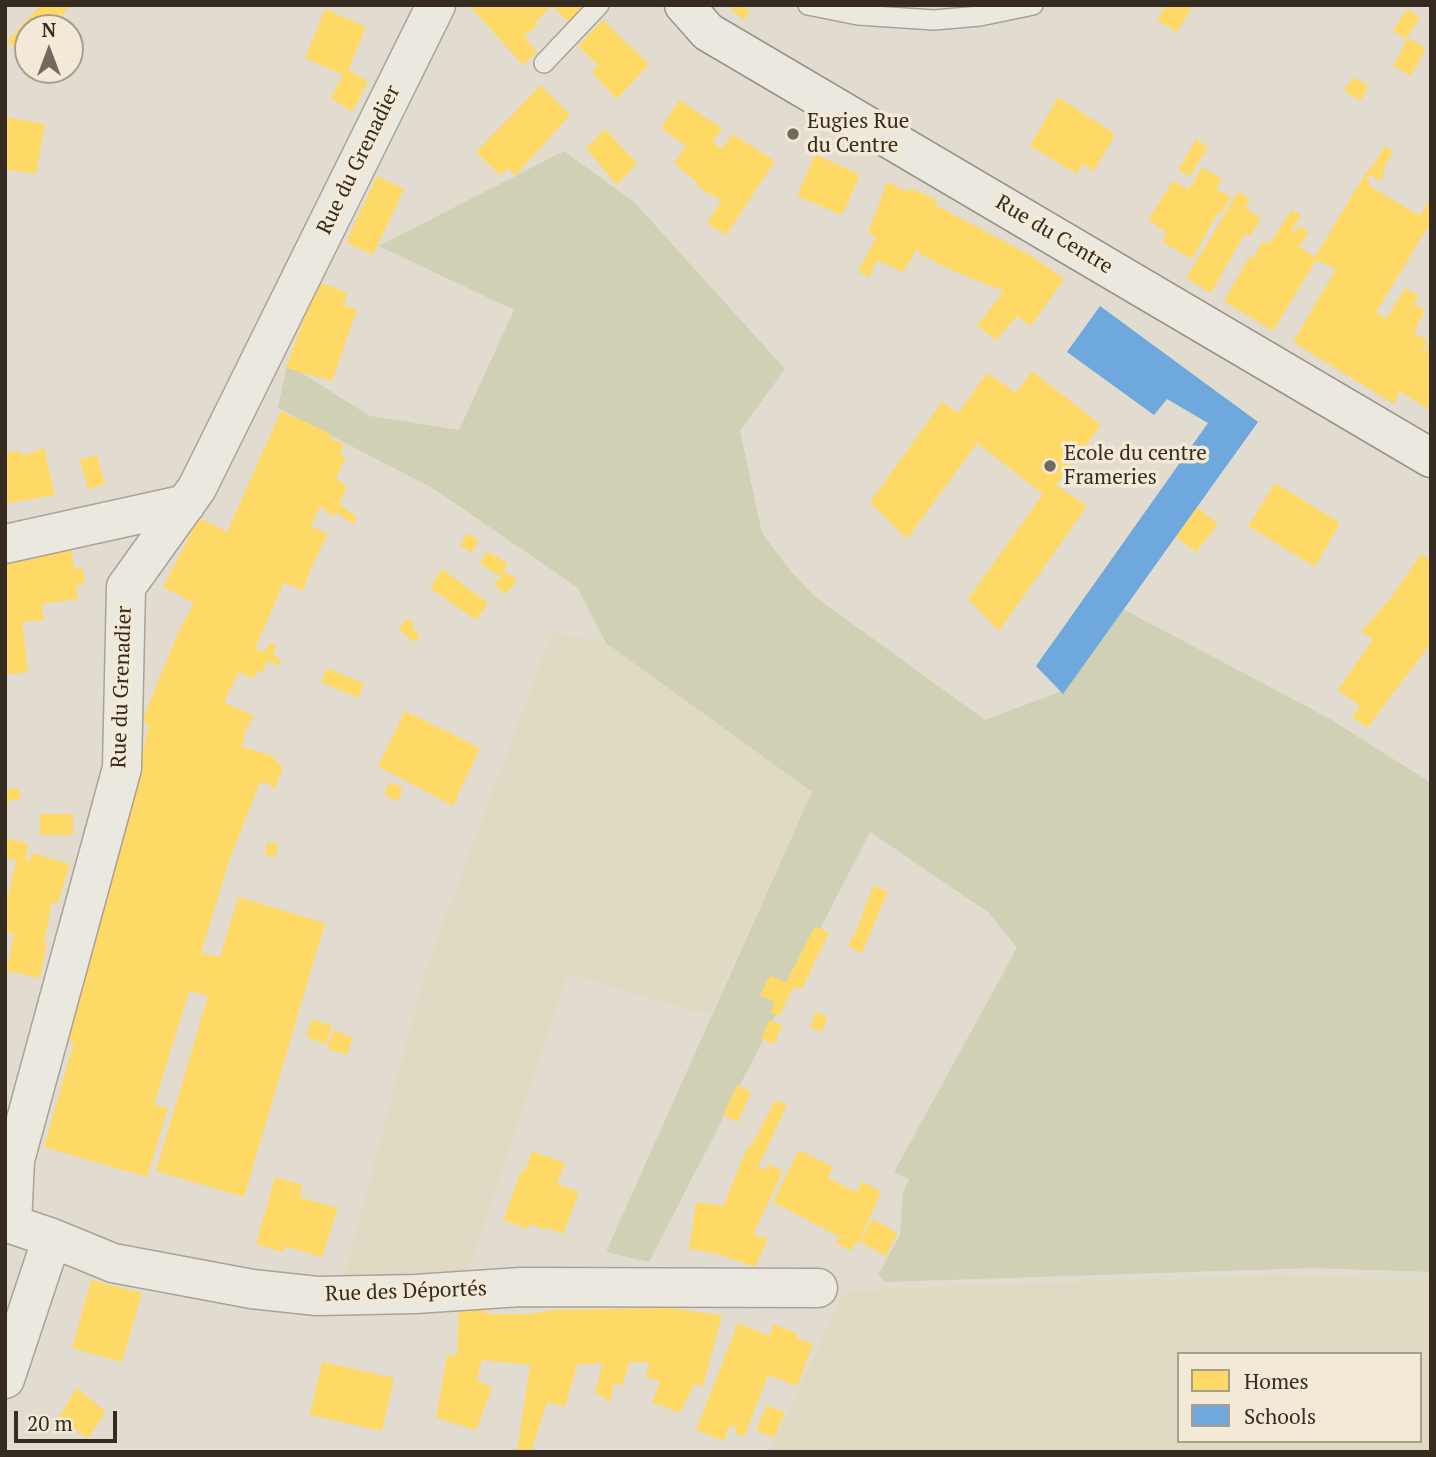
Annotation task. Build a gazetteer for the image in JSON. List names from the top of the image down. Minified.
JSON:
{"streets":{"street":["Rue du Grenadier","Rue du Centre","Rue des Déportés"]},"crossings":[["Rue du Grenadier","Rue des Déportés"]],"places":["Eugies Rue du Centre","Ecole du centre Frameries"],"legend":["Homes","Schools"],"scale_bar":"20 m","north":"top"}
